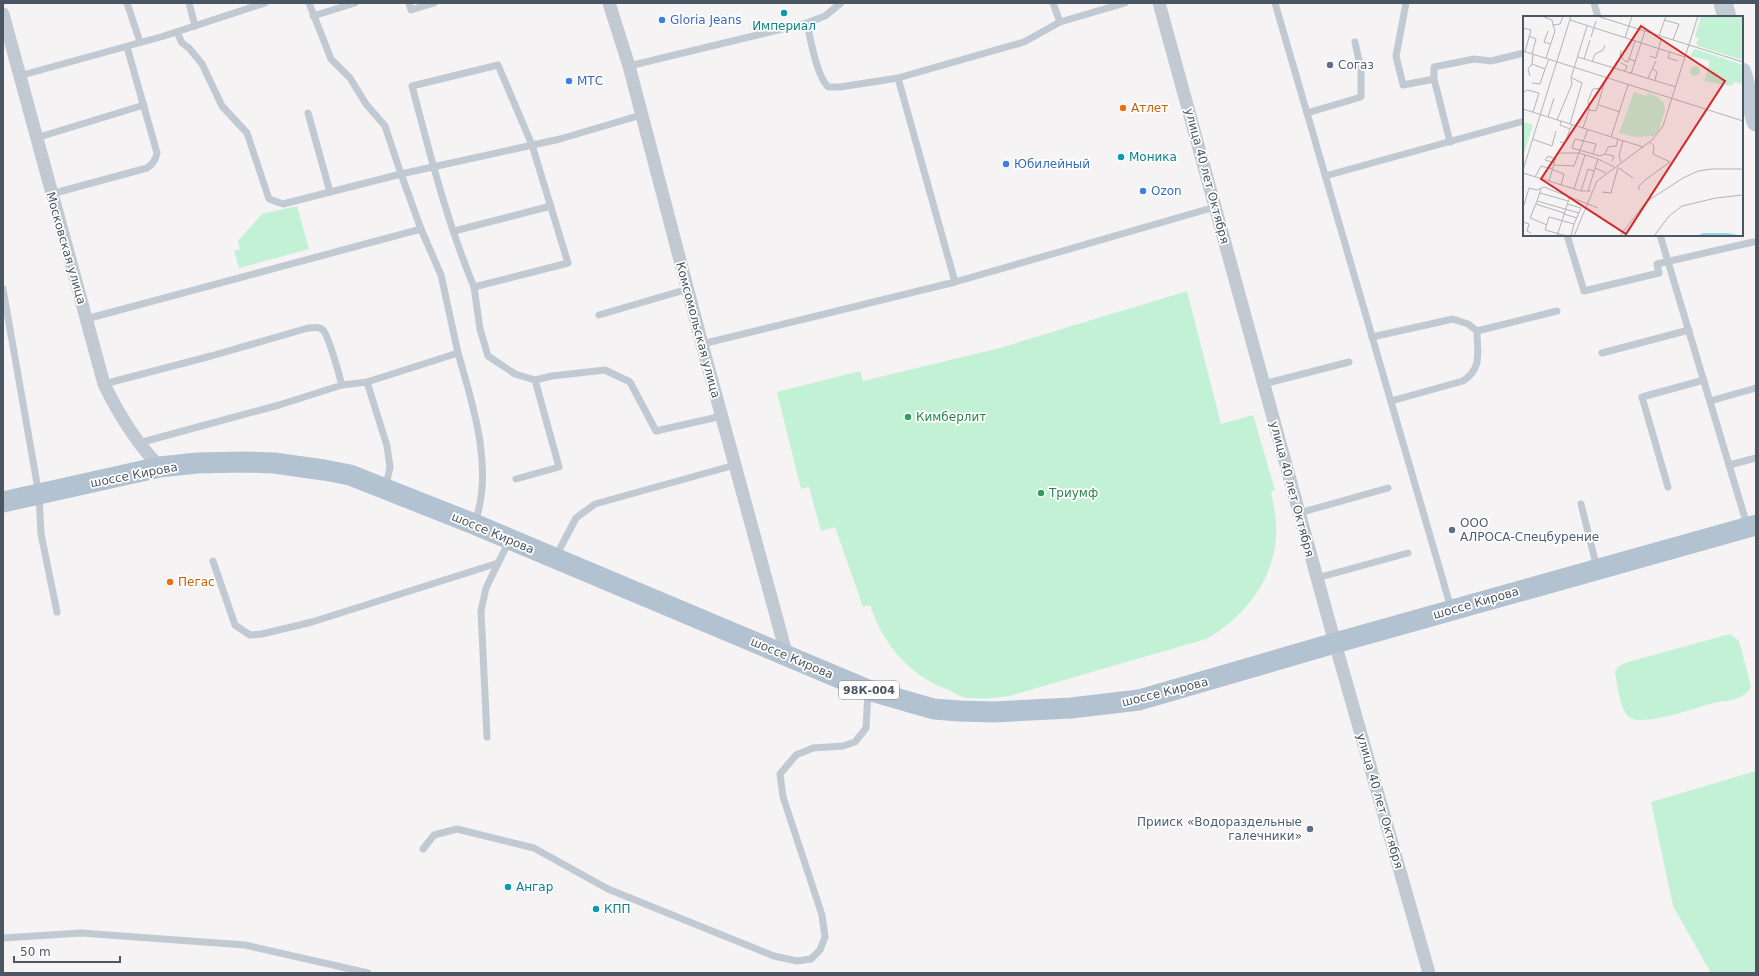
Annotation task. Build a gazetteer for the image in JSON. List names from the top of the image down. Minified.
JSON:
{"streets":{"main road":["шоссе Кирова","98К-004"],"street":["улица 40 лет Октября","Московская улица","Комсомольская улица"]},"crossings":[["улица 40 лет Октября","шоссе Кирова"],["Московская улица","шоссе Кирова"],["Комсомольская улица","шоссе Кирова"]],"places":["Империал","Gloria Jeans","Согаз","МТС","Атлет","Моника","Юбилейный","Ozon","Кимберлит","Триумф","ООО АЛРОСА-Спецбурение","Пегас","Прииск «Водораздельные галечники»","Ангар","КПП"],"scale_bar":"50 m"}
